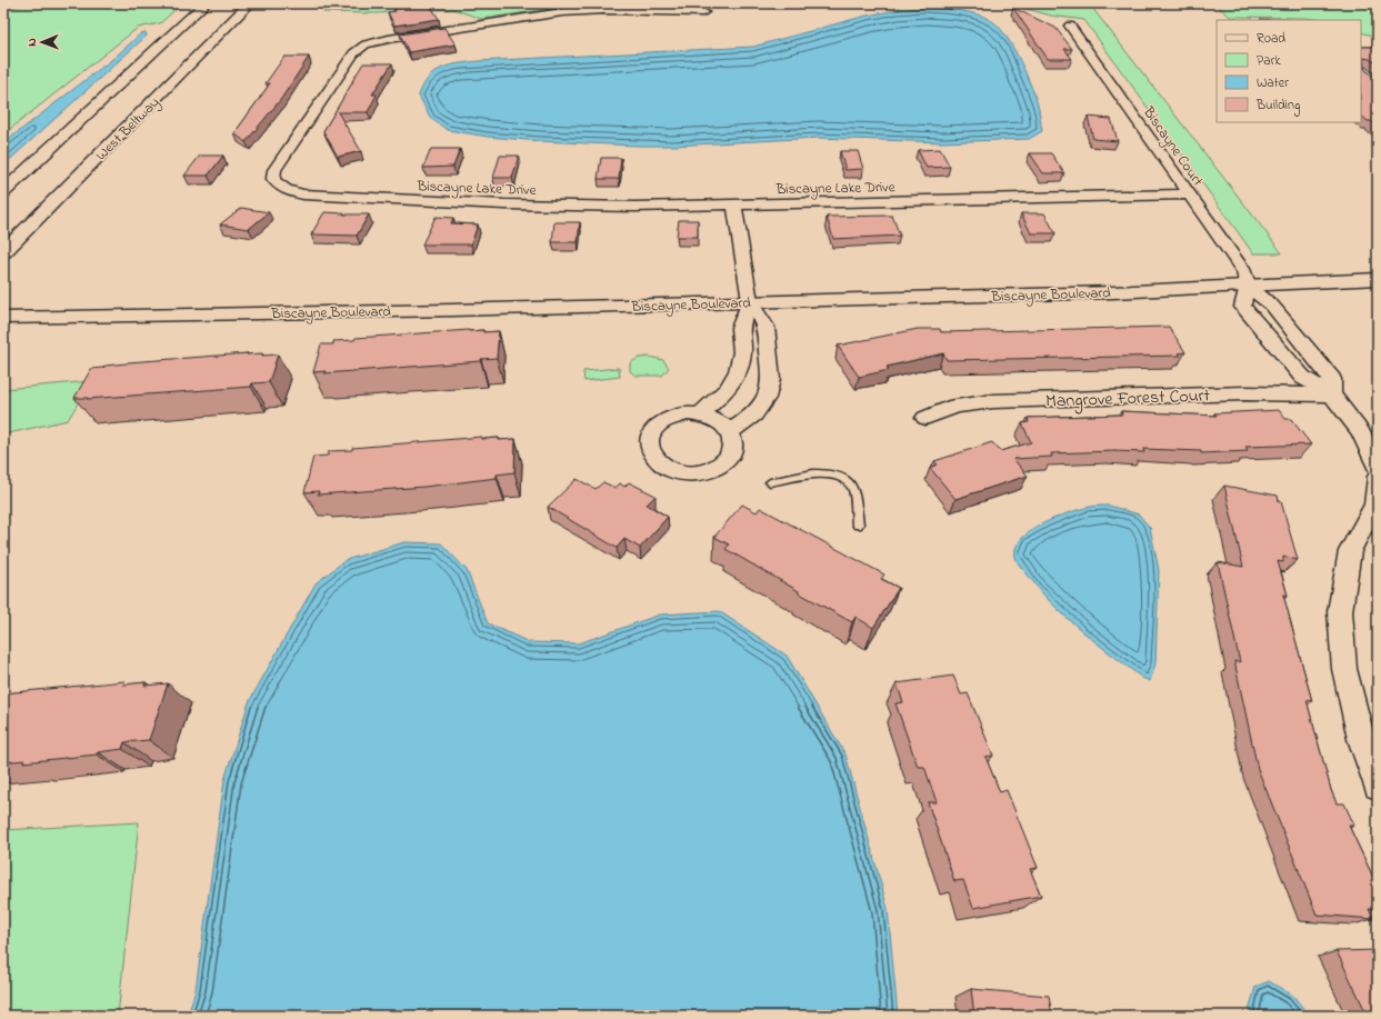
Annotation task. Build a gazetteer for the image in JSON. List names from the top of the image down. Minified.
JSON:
{"streets":{"main road":["West Beltway","Biscayne Boulevard"],"street":["Biscayne Court","Biscayne Lake Drive","Mangrove Forest Court"]},"crossings":[["Biscayne Court","Biscayne Lake Drive"],["Biscayne Court","Biscayne Boulevard"]],"legend":["Road","Park","Water","Building"],"north":"left"}
